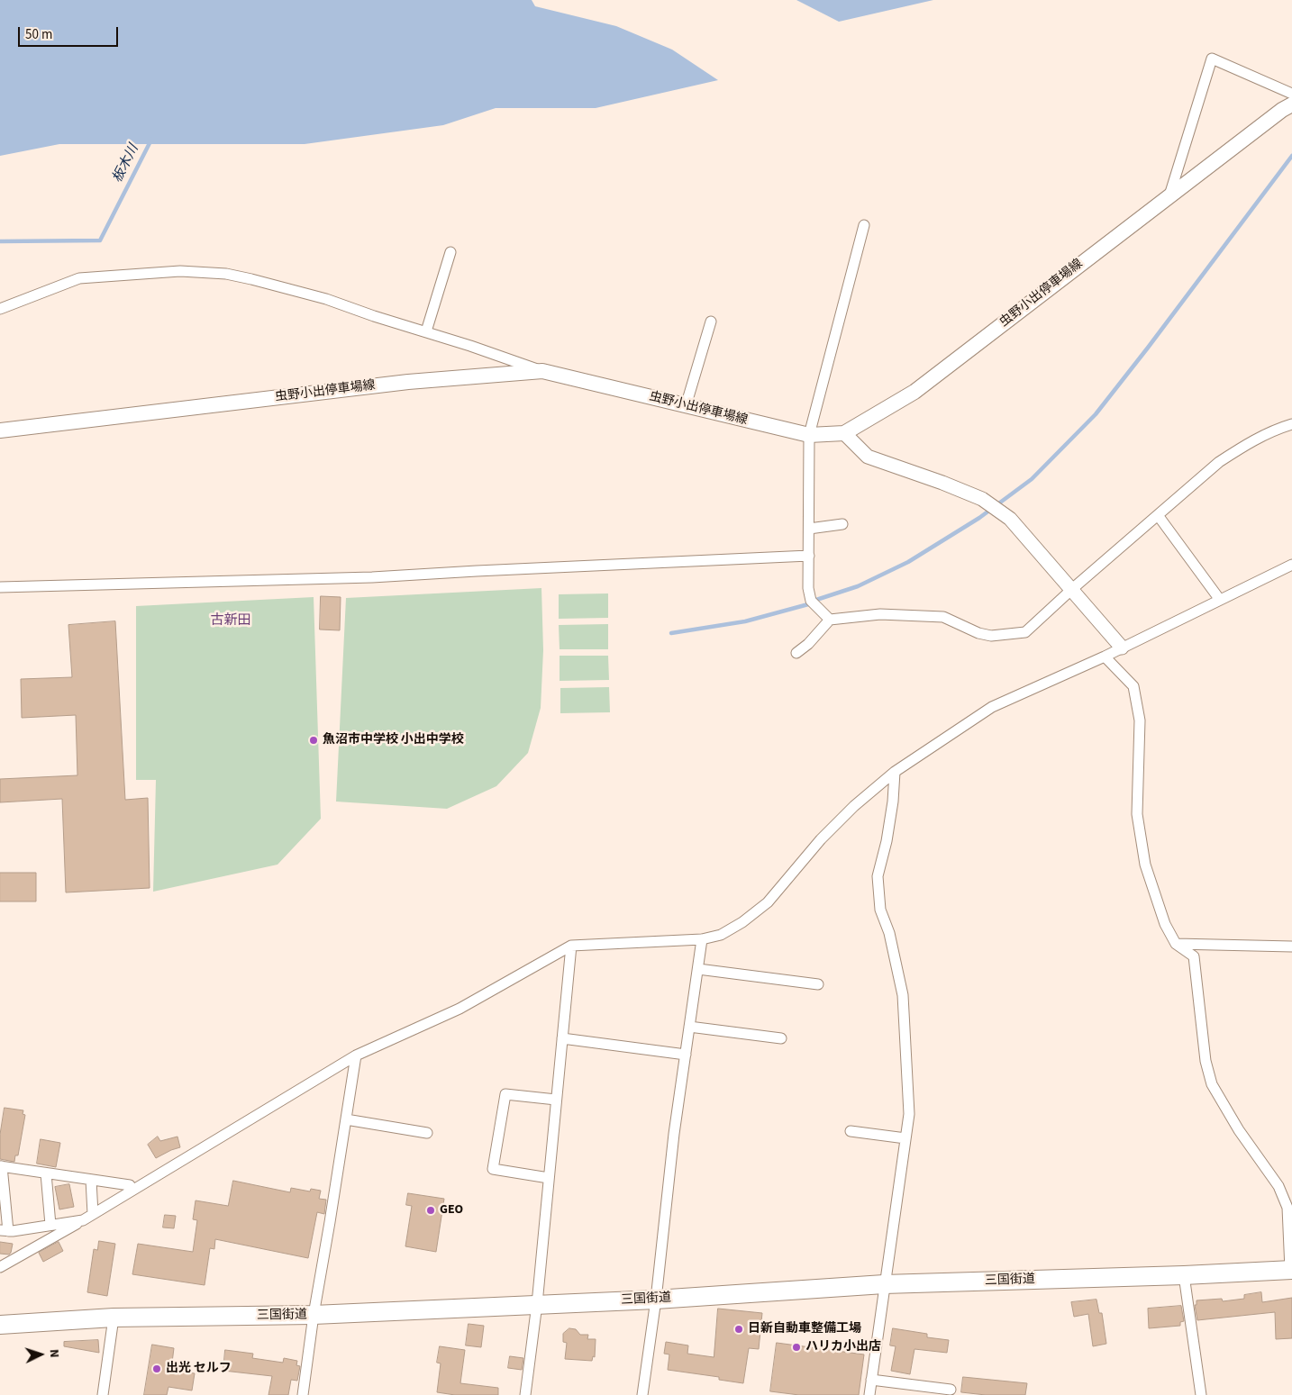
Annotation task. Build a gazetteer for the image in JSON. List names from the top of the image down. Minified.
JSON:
{"streets":{"highway":["三国街道"],"main road":["虫野小出停車場線"]},"districts":["古新田"],"water":["板木川"],"places":["魚沼市中学校 小出中学校","GEO","日新自動車整備工場","ハリカ小出店","出光 セルフ"],"scale_bar":"50 m","north":"right"}
